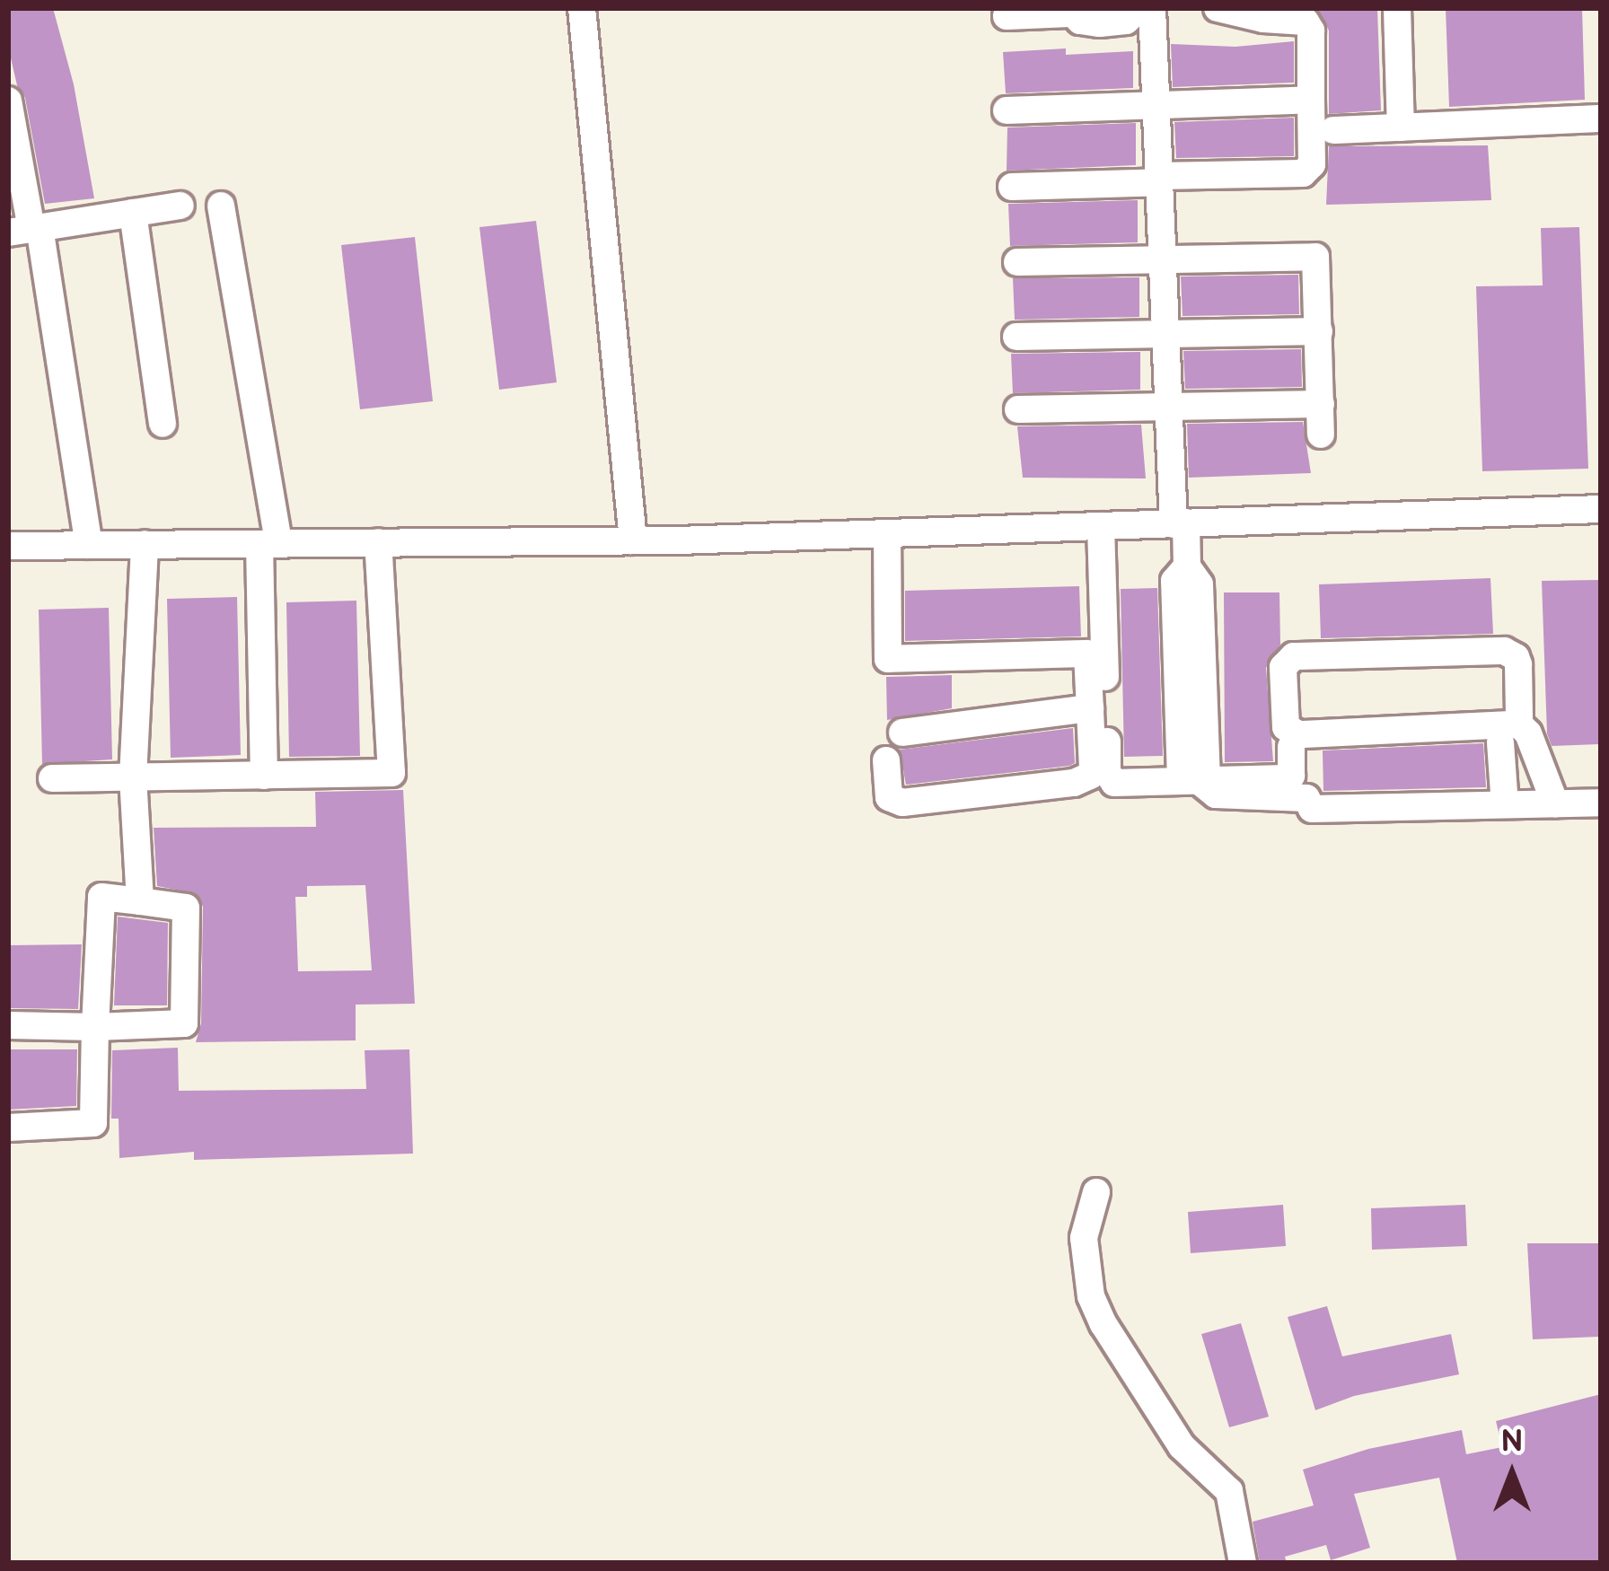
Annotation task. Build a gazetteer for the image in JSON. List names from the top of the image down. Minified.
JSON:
{"north":"top"}
